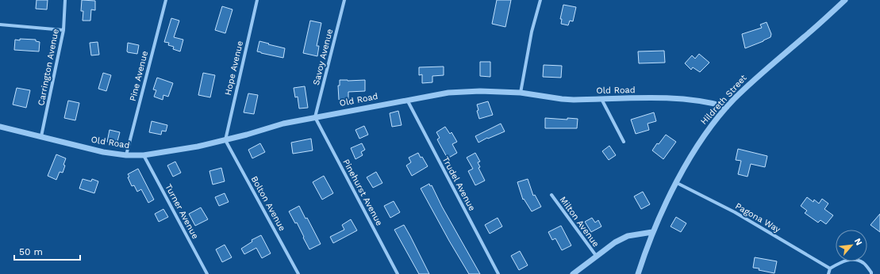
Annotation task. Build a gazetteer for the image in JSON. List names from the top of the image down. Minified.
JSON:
{"streets":{"street":["Savoy Avenue","Carrington Avenue","Hope Avenue","Pine Avenue","Old Road","Hildreth Street","Trudel Avenue","Pinehurst Avenue","Bolton Avenue","Turner Avenue","Pagona Way","Milton Avenue"]},"crossings":[["Savoy Avenue","Old Road"],["Savoy Avenue","Pinehurst Avenue"],["Carrington Avenue","Old Road"],["Hope Avenue","Old Road"],["Hope Avenue","Bolton Avenue"],["Pine Avenue","Old Road"],["Old Road","Hildreth Street"],["Old Road","Trudel Avenue"],["Old Road","Pinehurst Avenue"],["Old Road","Bolton Avenue"],["Old Road","Turner Avenue"],["Hildreth Street","Pagona Way"]],"scale_bar":"50 m","north":"top right"}
